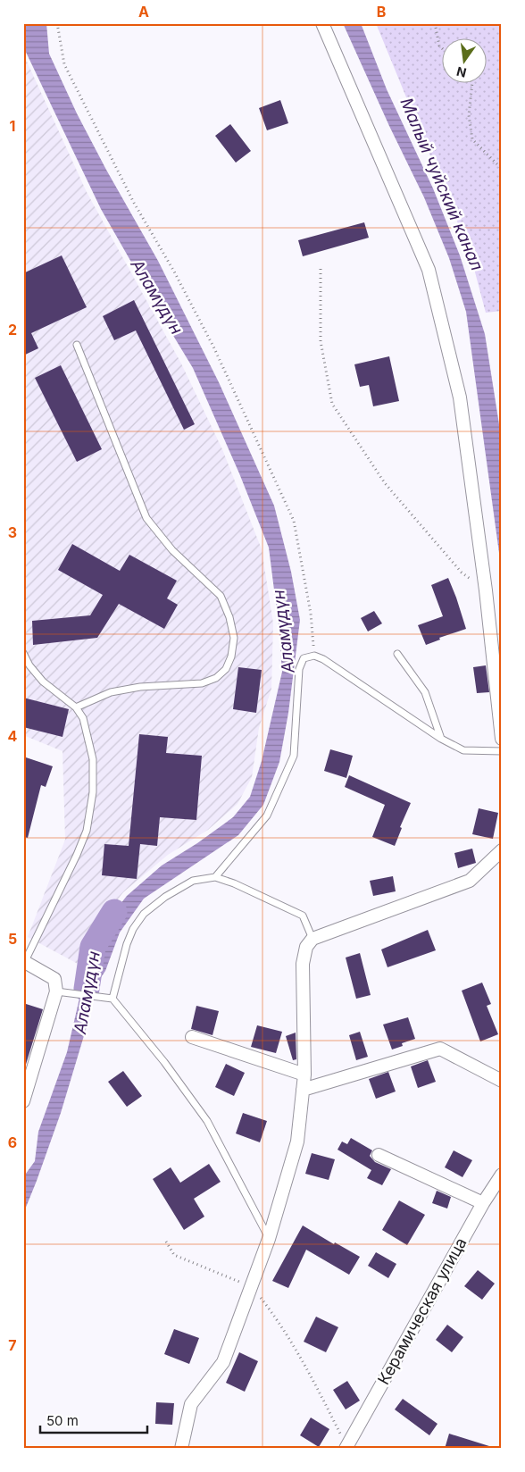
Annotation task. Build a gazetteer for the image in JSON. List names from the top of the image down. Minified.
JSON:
{"streets":{"street":["Керамическая улица"]},"water":["Малый чуйский канал","Аламүдүн"],"scale_bar":"50 m","north":"bottom","grid":{"columns":["A","B"],"rows":["1","2","3","4","5","6","7"]}}
